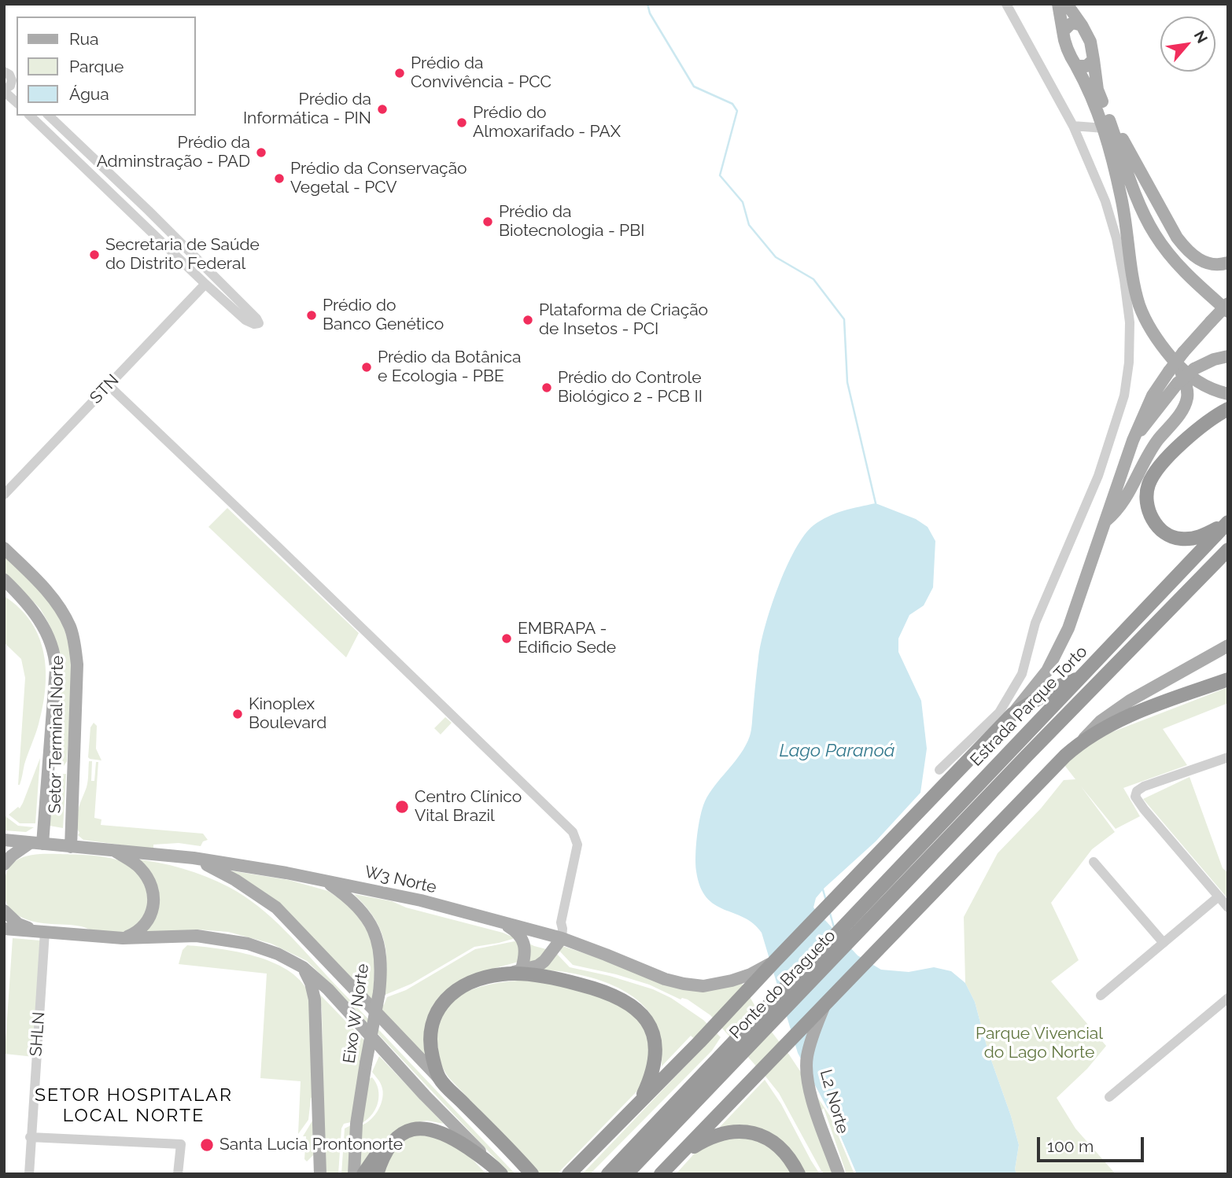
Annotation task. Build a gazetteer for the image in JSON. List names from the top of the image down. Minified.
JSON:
{"streets":{"highway":["Estrada Parque Torto","Ponte do Bragueto"],"main road":["Setor Terminal Norte","W3 Norte","Eixo W Norte","L2 Norte"],"street":["STN","SHLN"]},"crossings":[["Estrada Parque Torto","Ponte do Bragueto"],["Setor Terminal Norte","W3 Norte"],["W3 Norte","Eixo W Norte"]],"districts":["SETOR HOSPITALAR LOCAL NORTE"],"water":["Lago Paranoá"],"parks":["Parque Vivencial do Lago Norte"],"places":["Prédio da Convivência - PCC","Prédio da Informática - PIN","Prédio do Almoxarifado - PAX","Prédio da Adminstração - PAD","Prédio da Conservação Vegetal - PCV","Prédio da Biotecnologia - PBI","Secretaria de Saúde do Distrito Federal","Prédio do Banco Genético","Plataforma de Criação de Insetos - PCI","Prédio da Botânica e Ecologia - PBE","Prédio do Controle Biológico 2 - PCB II","EMBRAPA - Edificio Sede","Kinoplex Boulevard","Centro Clínico Vital Brazil","Santa Lucia Prontonorte"],"legend":["Rua","Parque","Água"],"scale_bar":"100 m","north":"top right"}
